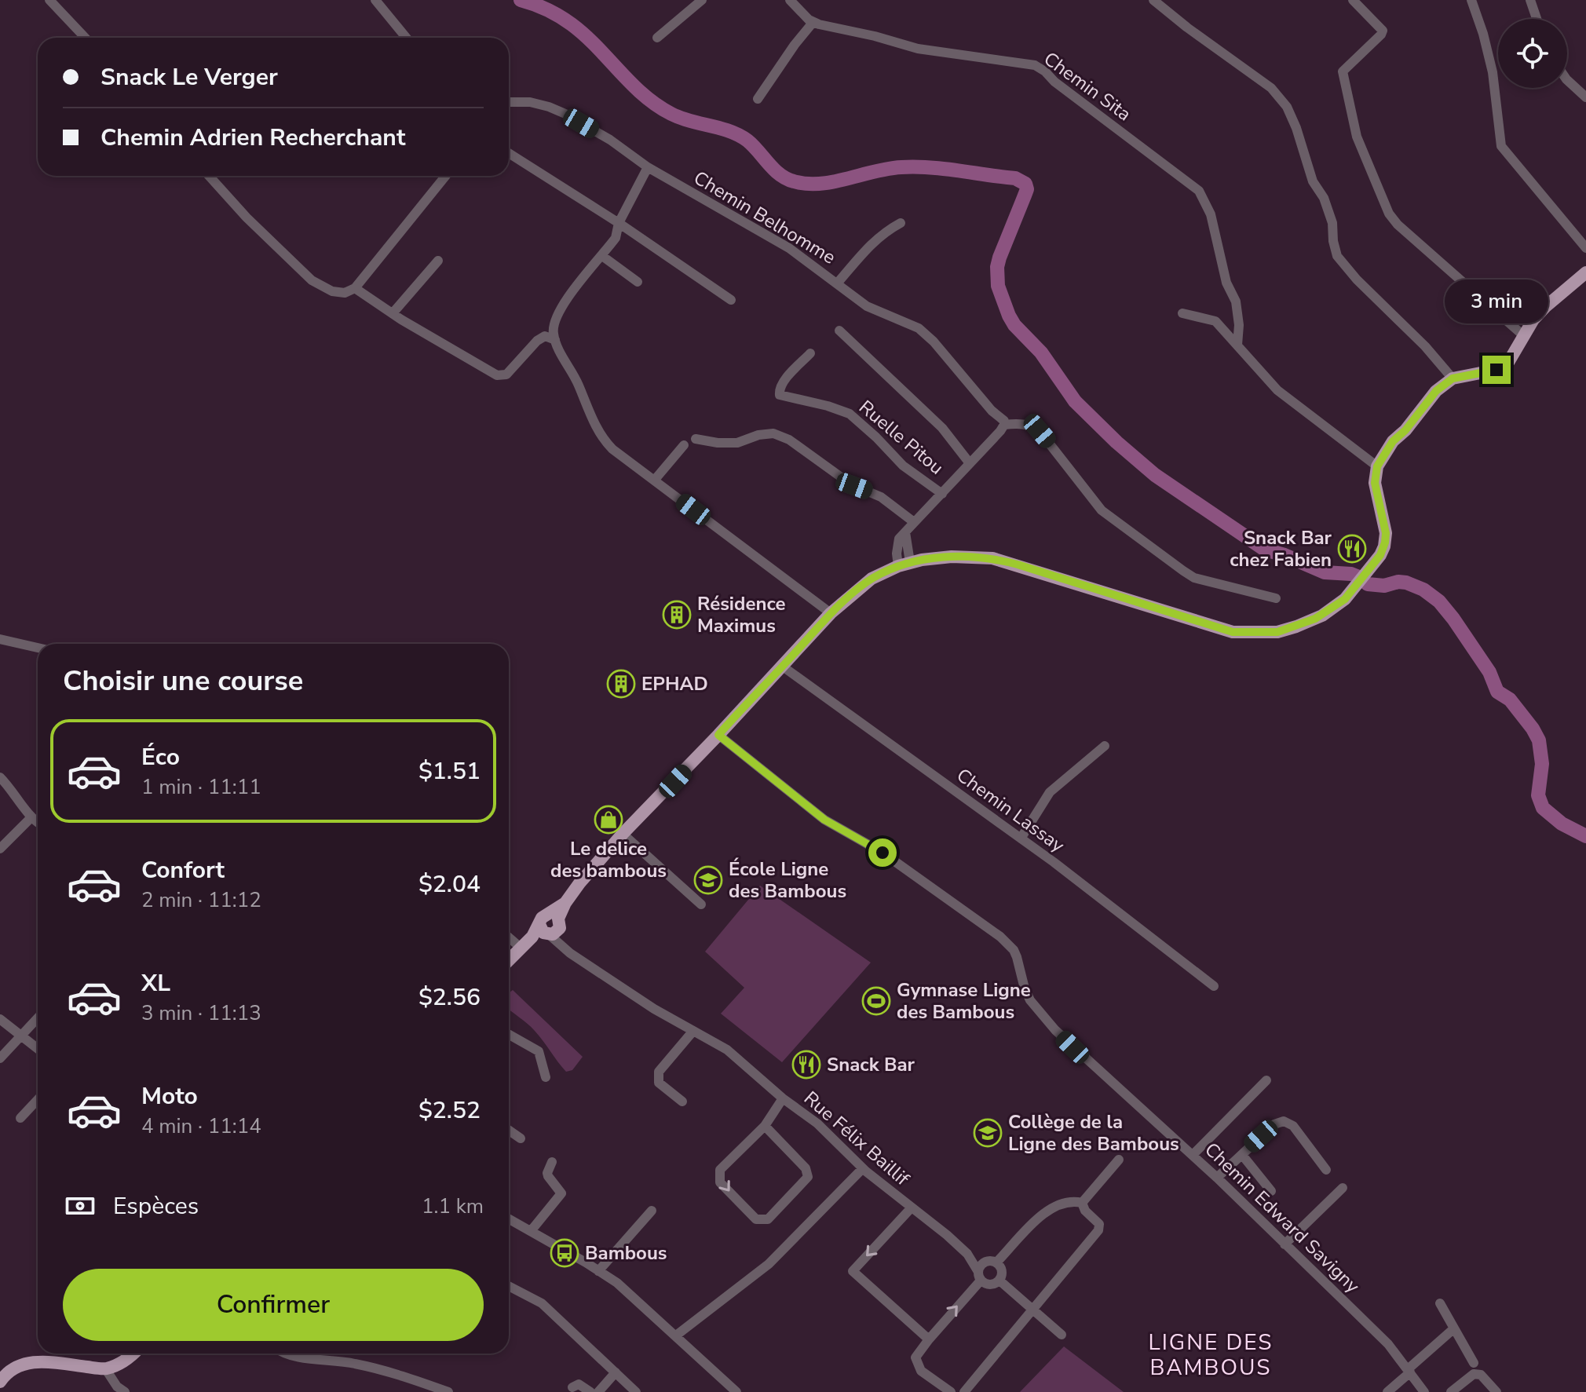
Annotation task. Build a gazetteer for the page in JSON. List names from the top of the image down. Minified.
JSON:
{"streets":{"street":["Chemin Sita","Chemin Belhomme","Ruelle Pitou","Chemin Lassay","Rue Félix Baillif","Chemin Edward Savigny"]},"districts":["LIGNE DES BAMBOUS"],"places":{"restaurant":["Snack Bar chez Fabien","Snack Bar"],"building":["Résidence Maximus","EPHAD"],"shop":["Le delice des bambous"],"school or university":["École Ligne des Bambous","Collège de la Ligne des Bambous"],"sports":["Gymnase Ligne des Bambous"],"bus stop":["Bambous"]},"page":{"banner":["Snack Le Verger","Chemin Adrien Recherchant"],"bubble":"3 min","heading":"Choisir une course","list":[{"name":"Éco","note":"1 min · 11:11","value":"$1.51"},{"name":"Confort","note":"2 min · 11:12","value":"$2.04"},{"name":"XL","note":"3 min · 11:13","value":"$2.56"},{"name":"Moto","note":"4 min · 11:14","value":"$2.52"}],"pay":["Espèces","1.1 km"],"buttons":"Confirmer"}}
